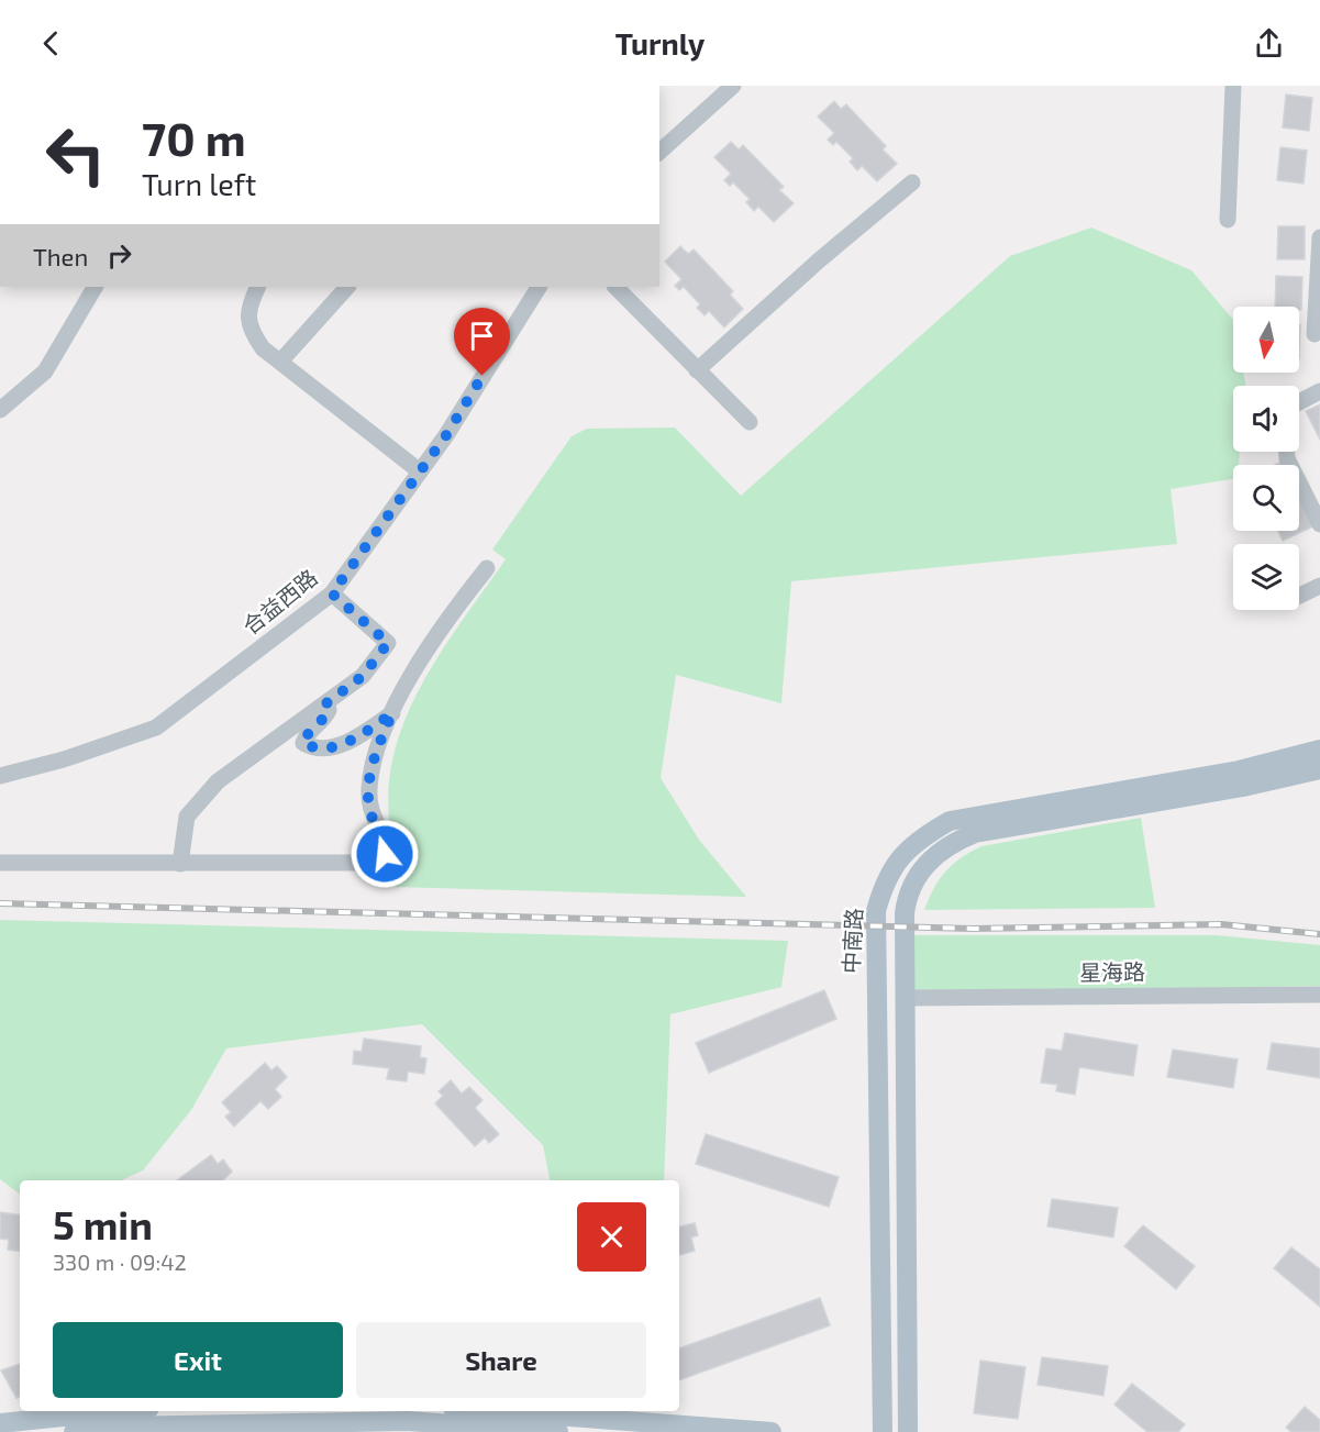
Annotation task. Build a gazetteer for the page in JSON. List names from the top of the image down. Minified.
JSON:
{"streets":{"main road":["中南路"],"street":["合益西路","星海路"]},"north":"bottom","page":{"header":"Turnly","turn":["70 m","Turn left"],"then":"Then","heading":["5 min","330 m · 09:42"],"buttons":["Exit","Share"]}}
